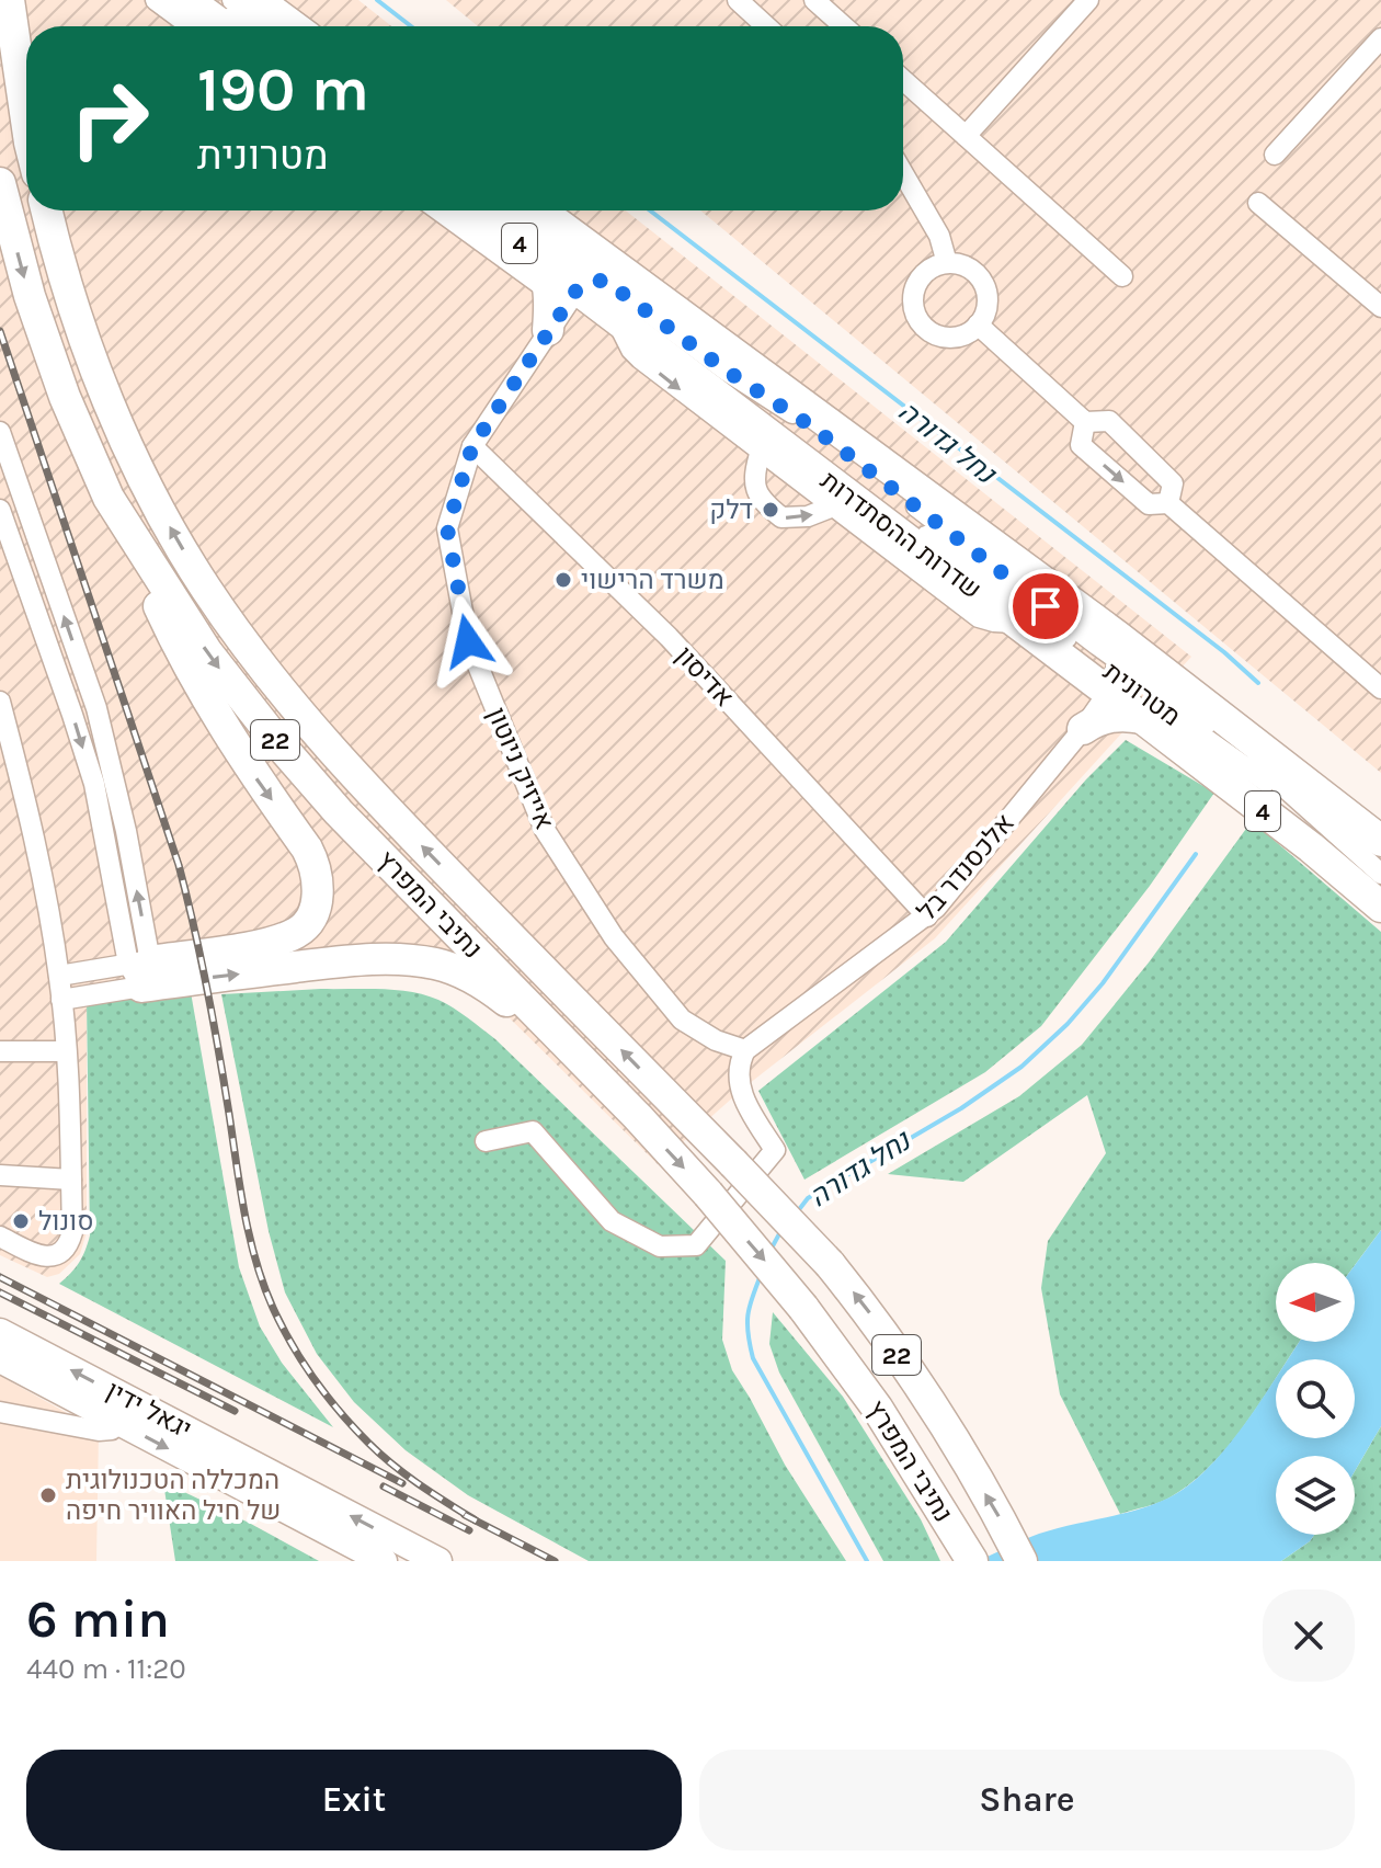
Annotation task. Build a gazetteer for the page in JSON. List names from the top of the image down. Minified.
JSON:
{"streets":{"highway":["4","שדרות ההסתדרות","22","נתיבי המפרץ"],"main road":["יגאל ידין"],"street":["אדיסון","מטרונית","אייזיק ניוטון","אלכסנדר בל"]},"crossings":[["4","שדרות ההסתדרות"],["4","מטרונית"],["שדרות ההסתדרות","מטרונית"],["אדיסון","אייזיק ניוטון"],["אדיסון","אלכסנדר בל"],["אייזיק ניוטון","אלכסנדר בל"]],"water":["נחל גדורה"],"places":["דלק","משרד הרישוי","סונול","המכללה הטכנולוגית של חיל האוויר חיפה"],"north":"left","page":{"turn":["190 m","מטרונית"],"heading":["6 min","440 m · 11:20"],"buttons":["Exit","Share"]}}
